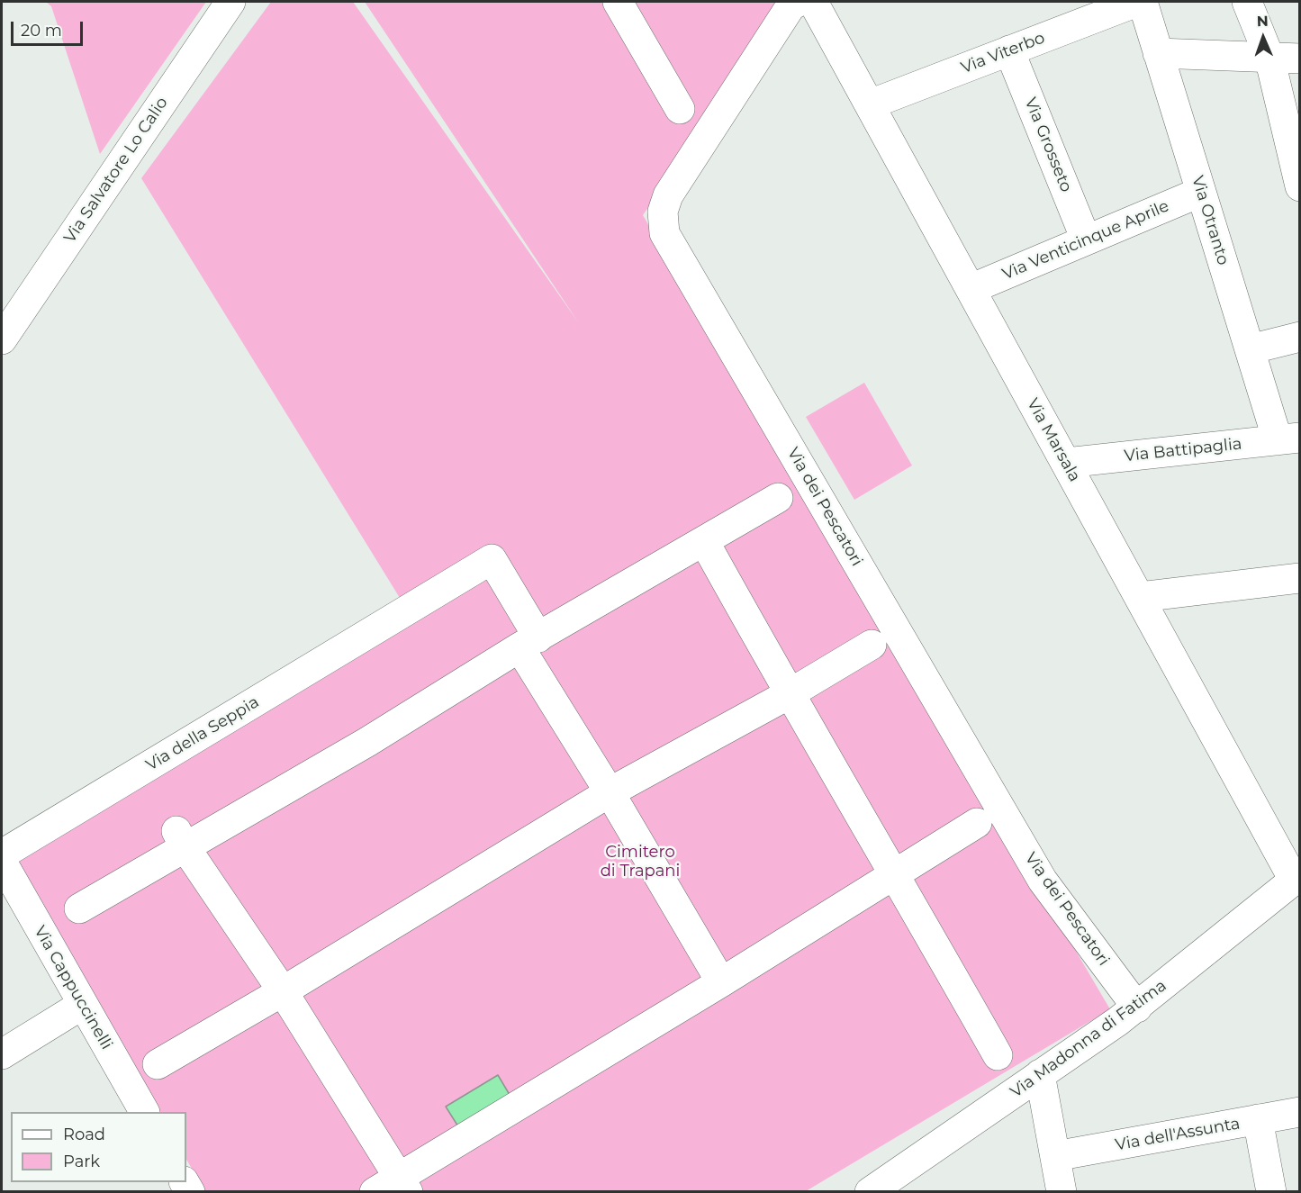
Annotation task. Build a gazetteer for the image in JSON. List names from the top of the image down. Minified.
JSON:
{"streets":{"street":["Via Viterbo","Via Grosseto","Via Salvatore Lo Calio","Via Otranto","Via Venticinque Aprile","Via Marsala","Via Battipaglia","Via dei Pescatori","Via della Seppia","Via Cappuccinelli","Via Madonna di Fatima","Via dell'Assunta"]},"crossings":[["Via Viterbo","Via Grosseto"],["Via Viterbo","Via Marsala"],["Via Grosseto","Via Venticinque Aprile"],["Via Otranto","Via Venticinque Aprile"],["Via Otranto","Via Battipaglia"],["Via Venticinque Aprile","Via Marsala"],["Via Marsala","Via Battipaglia"],["Via Marsala","Via Madonna di Fatima"],["Via dei Pescatori","Via Madonna di Fatima"]],"parks":["Cimitero di Trapani"],"legend":["Road","Park"],"scale_bar":"20 m","north":"top"}
